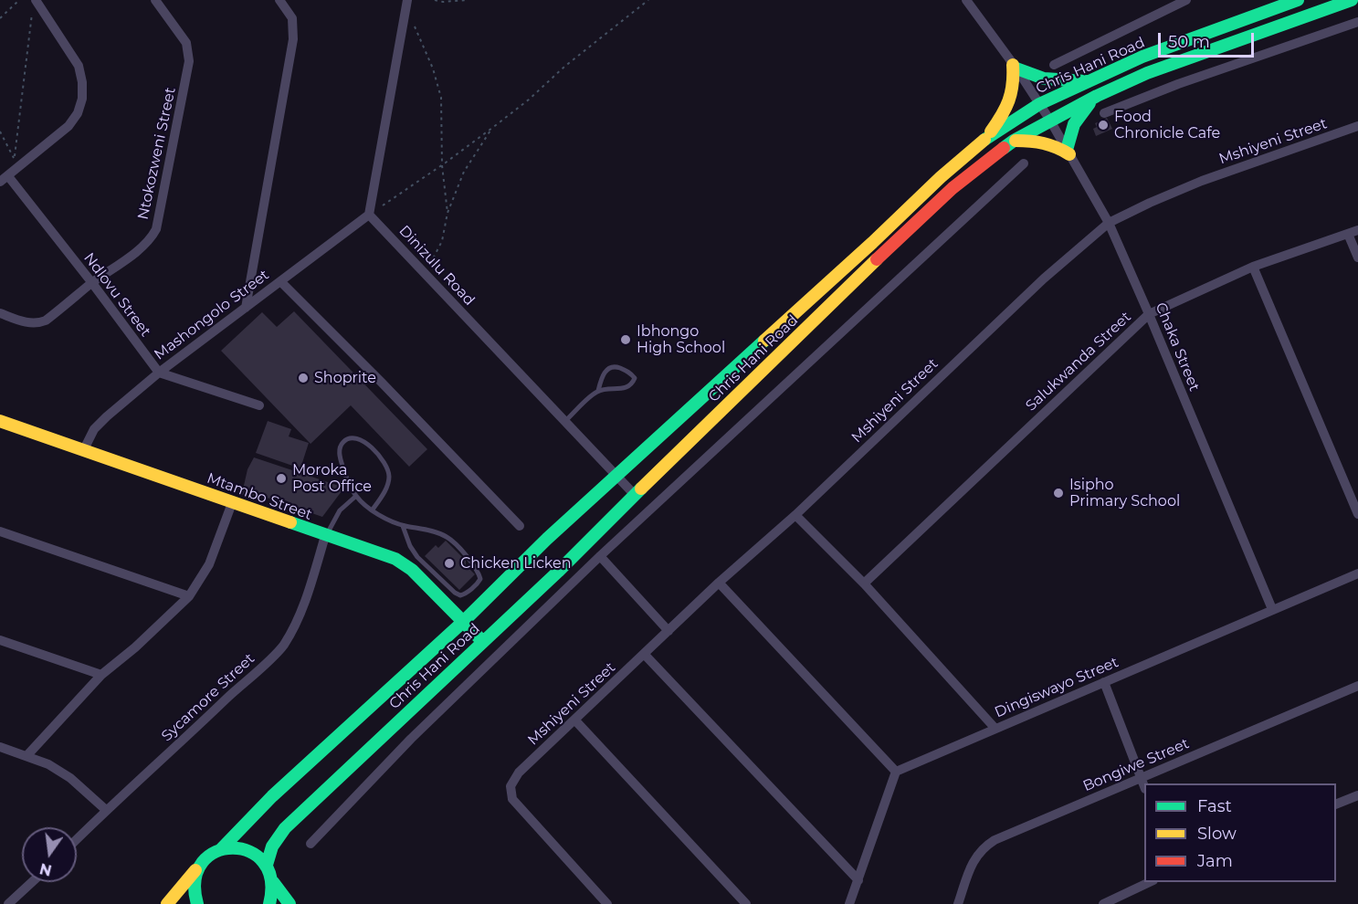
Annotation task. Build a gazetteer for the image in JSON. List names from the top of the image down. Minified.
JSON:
{"streets":{"main road":["Chris Hani Road","Mtambo Street"],"street":["Mshiyeni Street","Ntokozweni Street","Dinizulu Road","Ndlovu Street","Mashongolo Street","Chaka Street","Salukwanda Street","Dingiswayo Street","Sycamore Street","Bongiwe Street"]},"crossings":[["Chris Hani Road","Dinizulu Road"],["Chris Hani Road","Chaka Street"],["Chris Hani Road","Mtambo Street"],["Mshiyeni Street","Chaka Street"],["Ntokozweni Street","Ndlovu Street"],["Dinizulu Road","Mashongolo Street"],["Ndlovu Street","Mashongolo Street"],["Mashongolo Street","Mtambo Street"],["Chaka Street","Salukwanda Street"],["Chaka Street","Dingiswayo Street"],["Mtambo Street","Sycamore Street"]],"places":["Food Chronicle Cafe","Ibhongo High School","Shoprite","Moroka Post Office","Isipho Primary School","Chicken Licken"],"legend":["Fast","Slow","Jam"],"scale_bar":"50 m","north":"bottom"}
